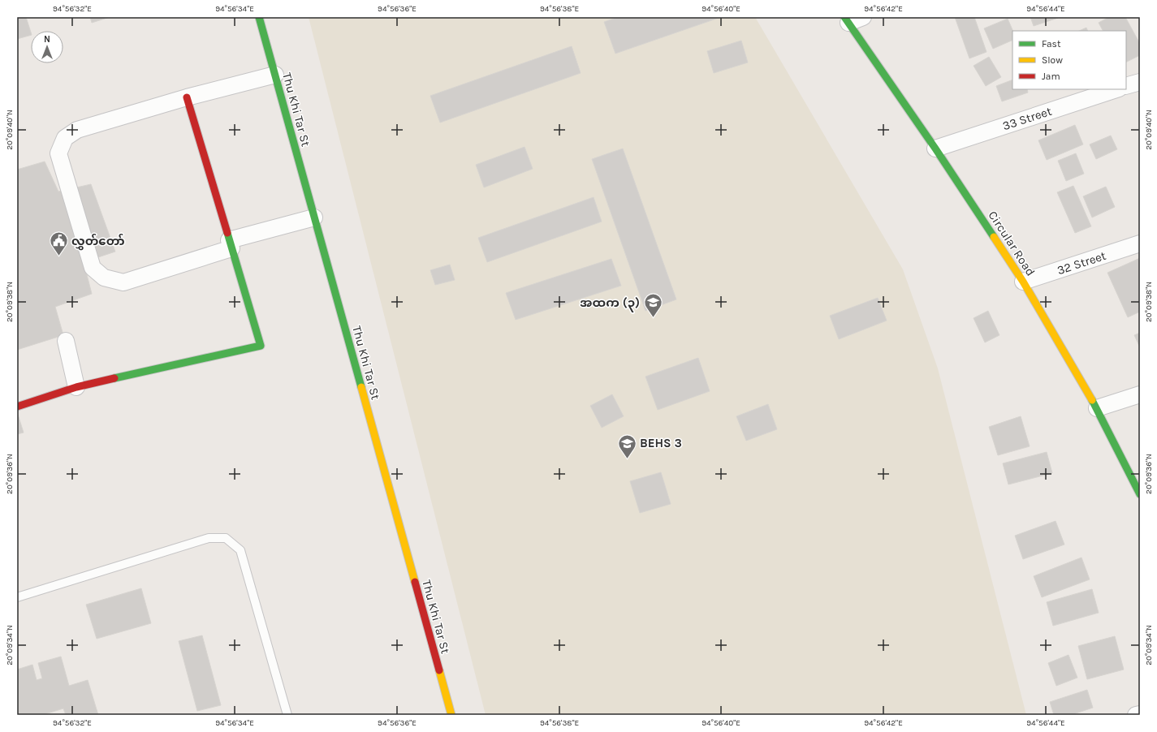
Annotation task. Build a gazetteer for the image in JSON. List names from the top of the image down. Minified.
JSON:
{"streets":{"street":["Thu Khi Tar St","33 Street","Circular Road","32 Street"]},"crossings":[["33 Street","Circular Road"],["Circular Road","32 Street"]],"places":{"public building":["လွှတ်တော်"],"school or university":["အထက (၃)","BEHS 3"]},"legend":["Fast","Slow","Jam"],"north":"top","coordinates":["94°56'32\"E","94°56'34\"E","94°56'36\"E","94°56'38\"E","94°56'40\"E","94°56'42\"E","94°56'44\"E","20°09'40\"N","20°09'38\"N","20°09'36\"N","20°09'34\"N"]}
